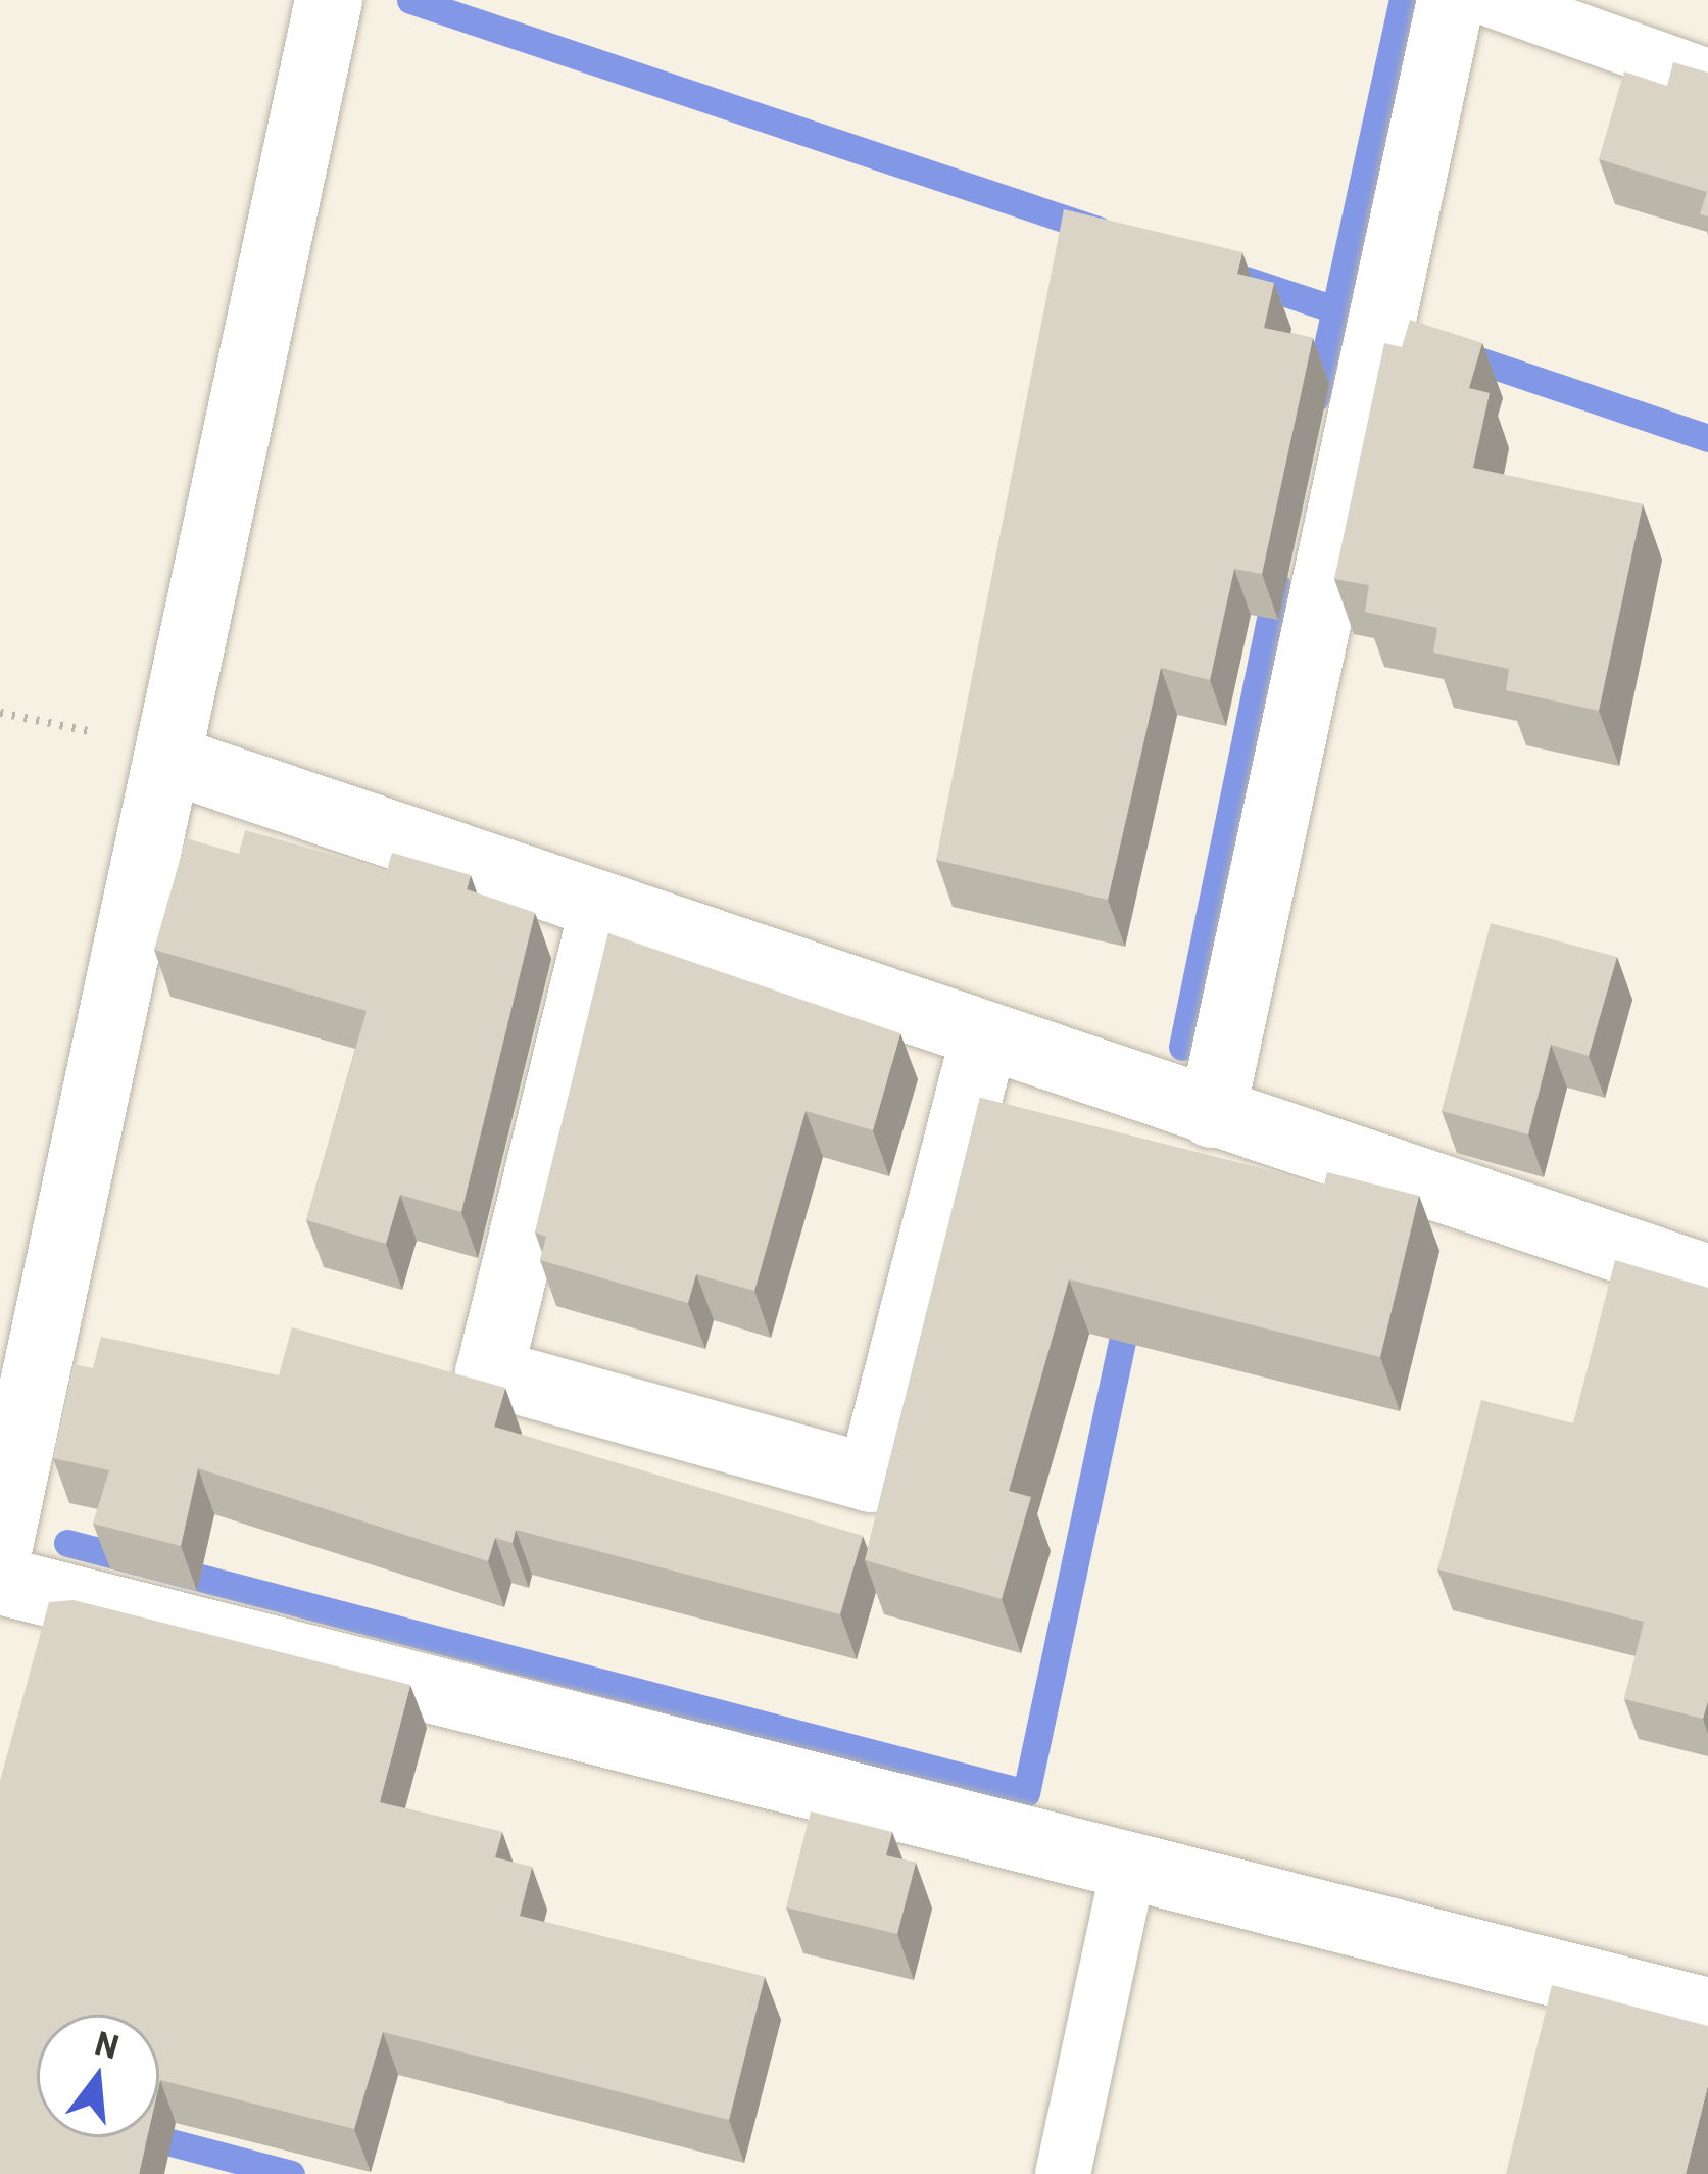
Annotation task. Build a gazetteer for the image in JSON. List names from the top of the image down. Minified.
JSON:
{"north":"top"}
